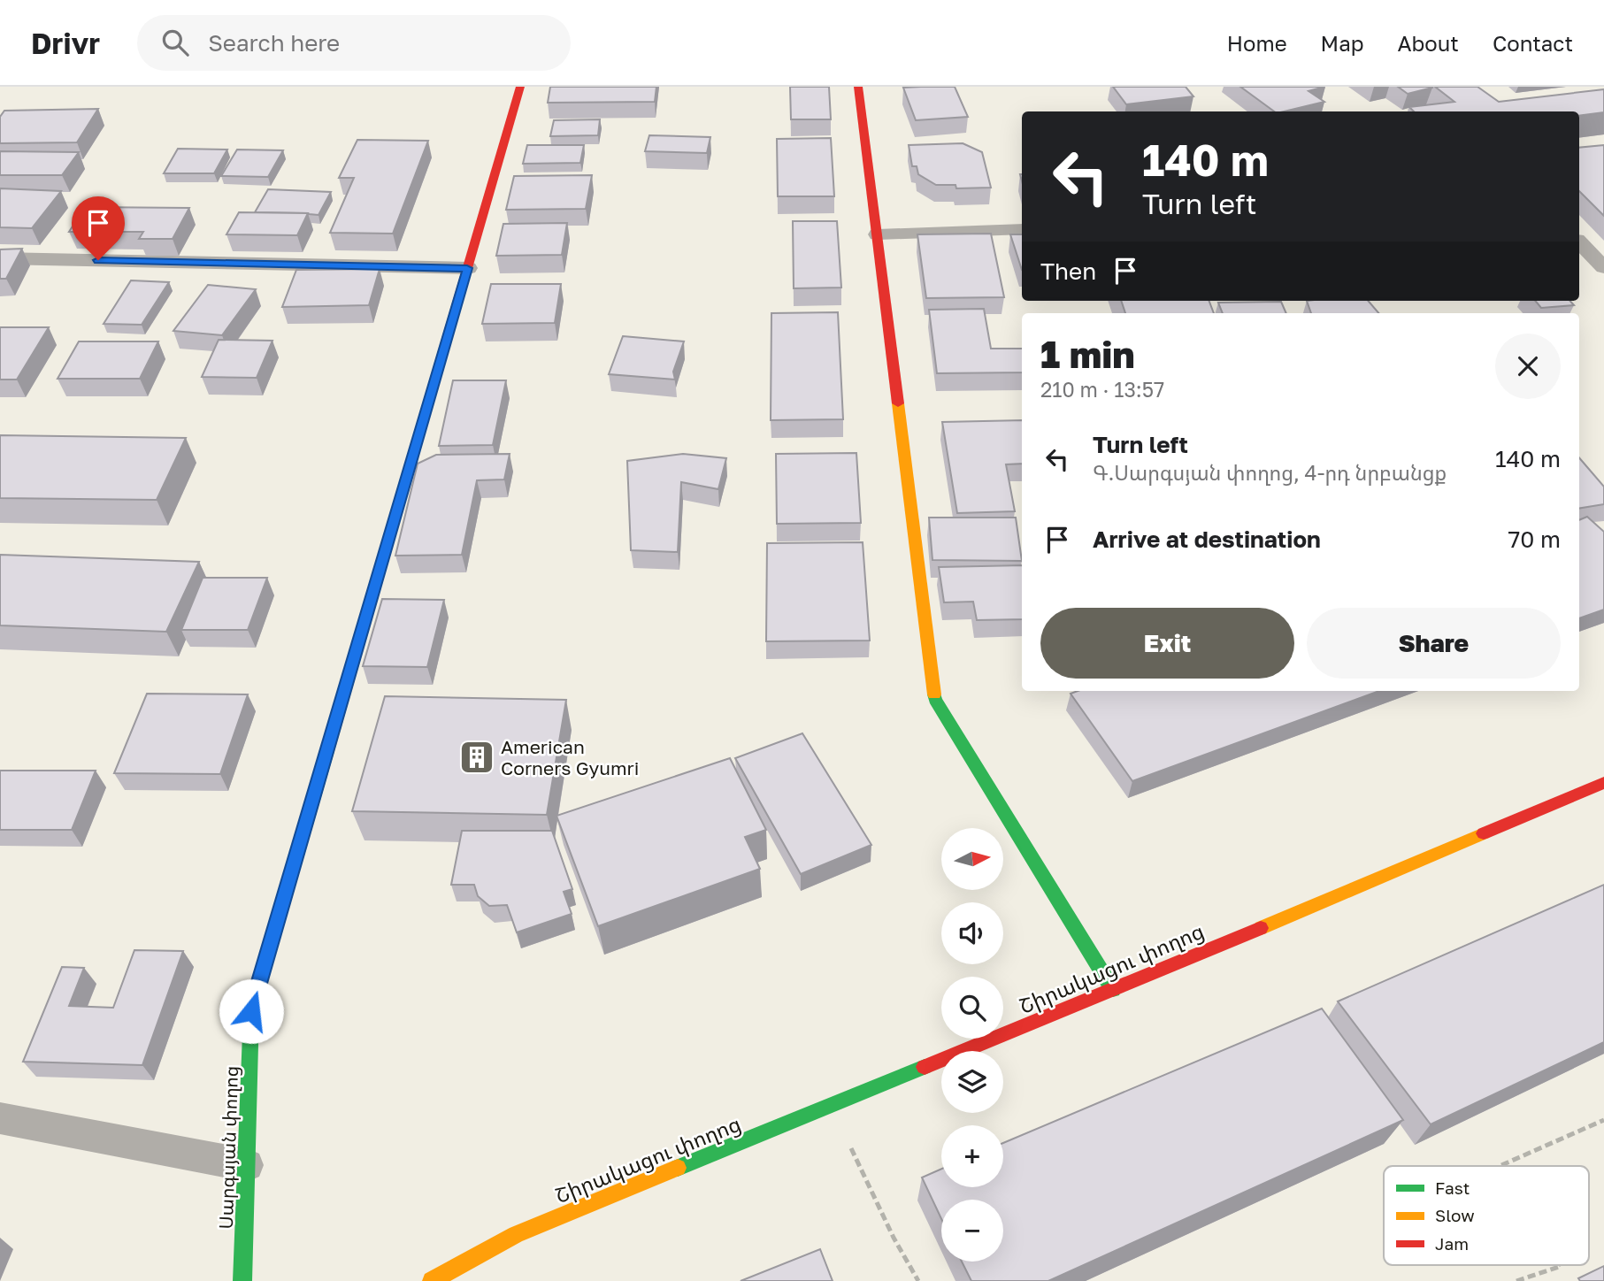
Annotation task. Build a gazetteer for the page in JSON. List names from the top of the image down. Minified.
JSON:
{"streets":{"street":["Շիրակացու փողոց","Սարգսյան փողոց"]},"places":{"building":["American Corners Gyumri"]},"legend":["Fast","Slow","Jam"],"north":"right","page":{"header":"Drivr","search":"Search here","nav":["Home","Map","About","Contact"],"turn":["140 m","Turn left"],"then":"Then","heading":["1 min","210 m · 13:57"],"list":[{"name":"Turn left","note":"Գ.Սարգսյան փողոց, 4-րդ նրբանցք","value":"140 m"},{"name":"Arrive at destination","value":"70 m"}],"buttons":["Exit","Share"],"map_buttons":["+","−"]}}
